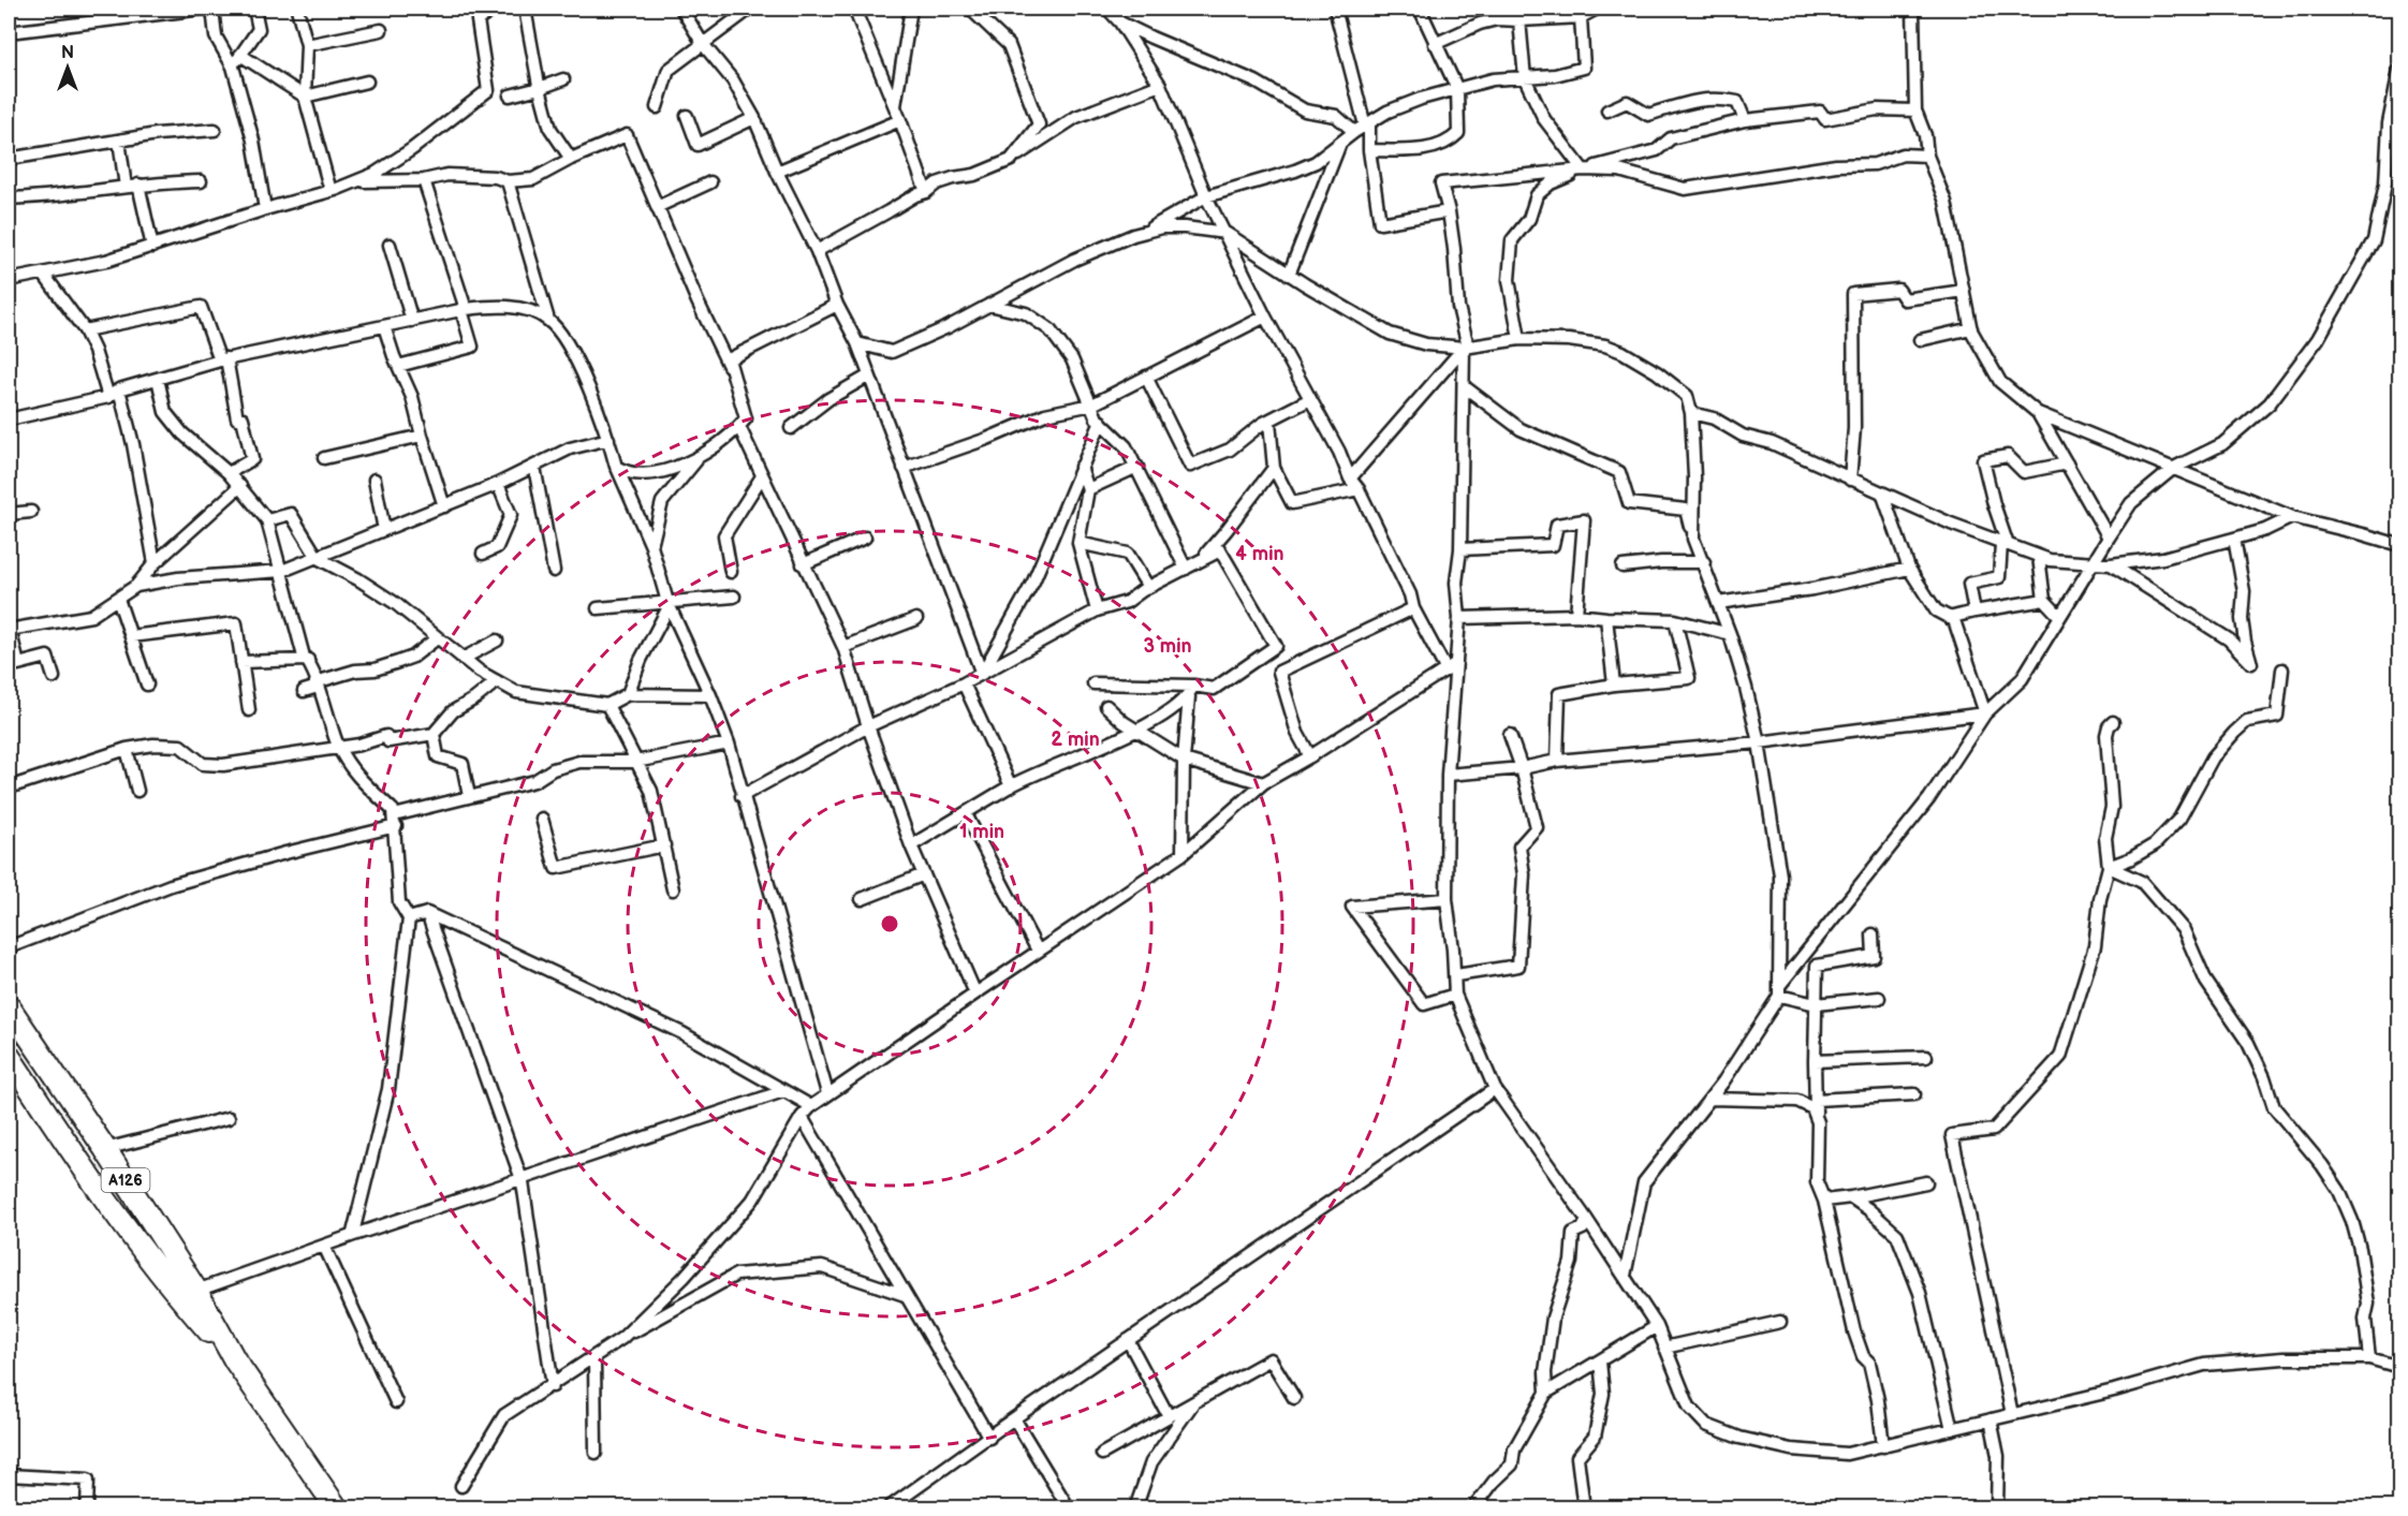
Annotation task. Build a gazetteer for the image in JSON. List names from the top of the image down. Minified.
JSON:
{"streets":{"highway":["A126"]},"north":"top","rings":["4 min","3 min","2 min","1 min"]}
